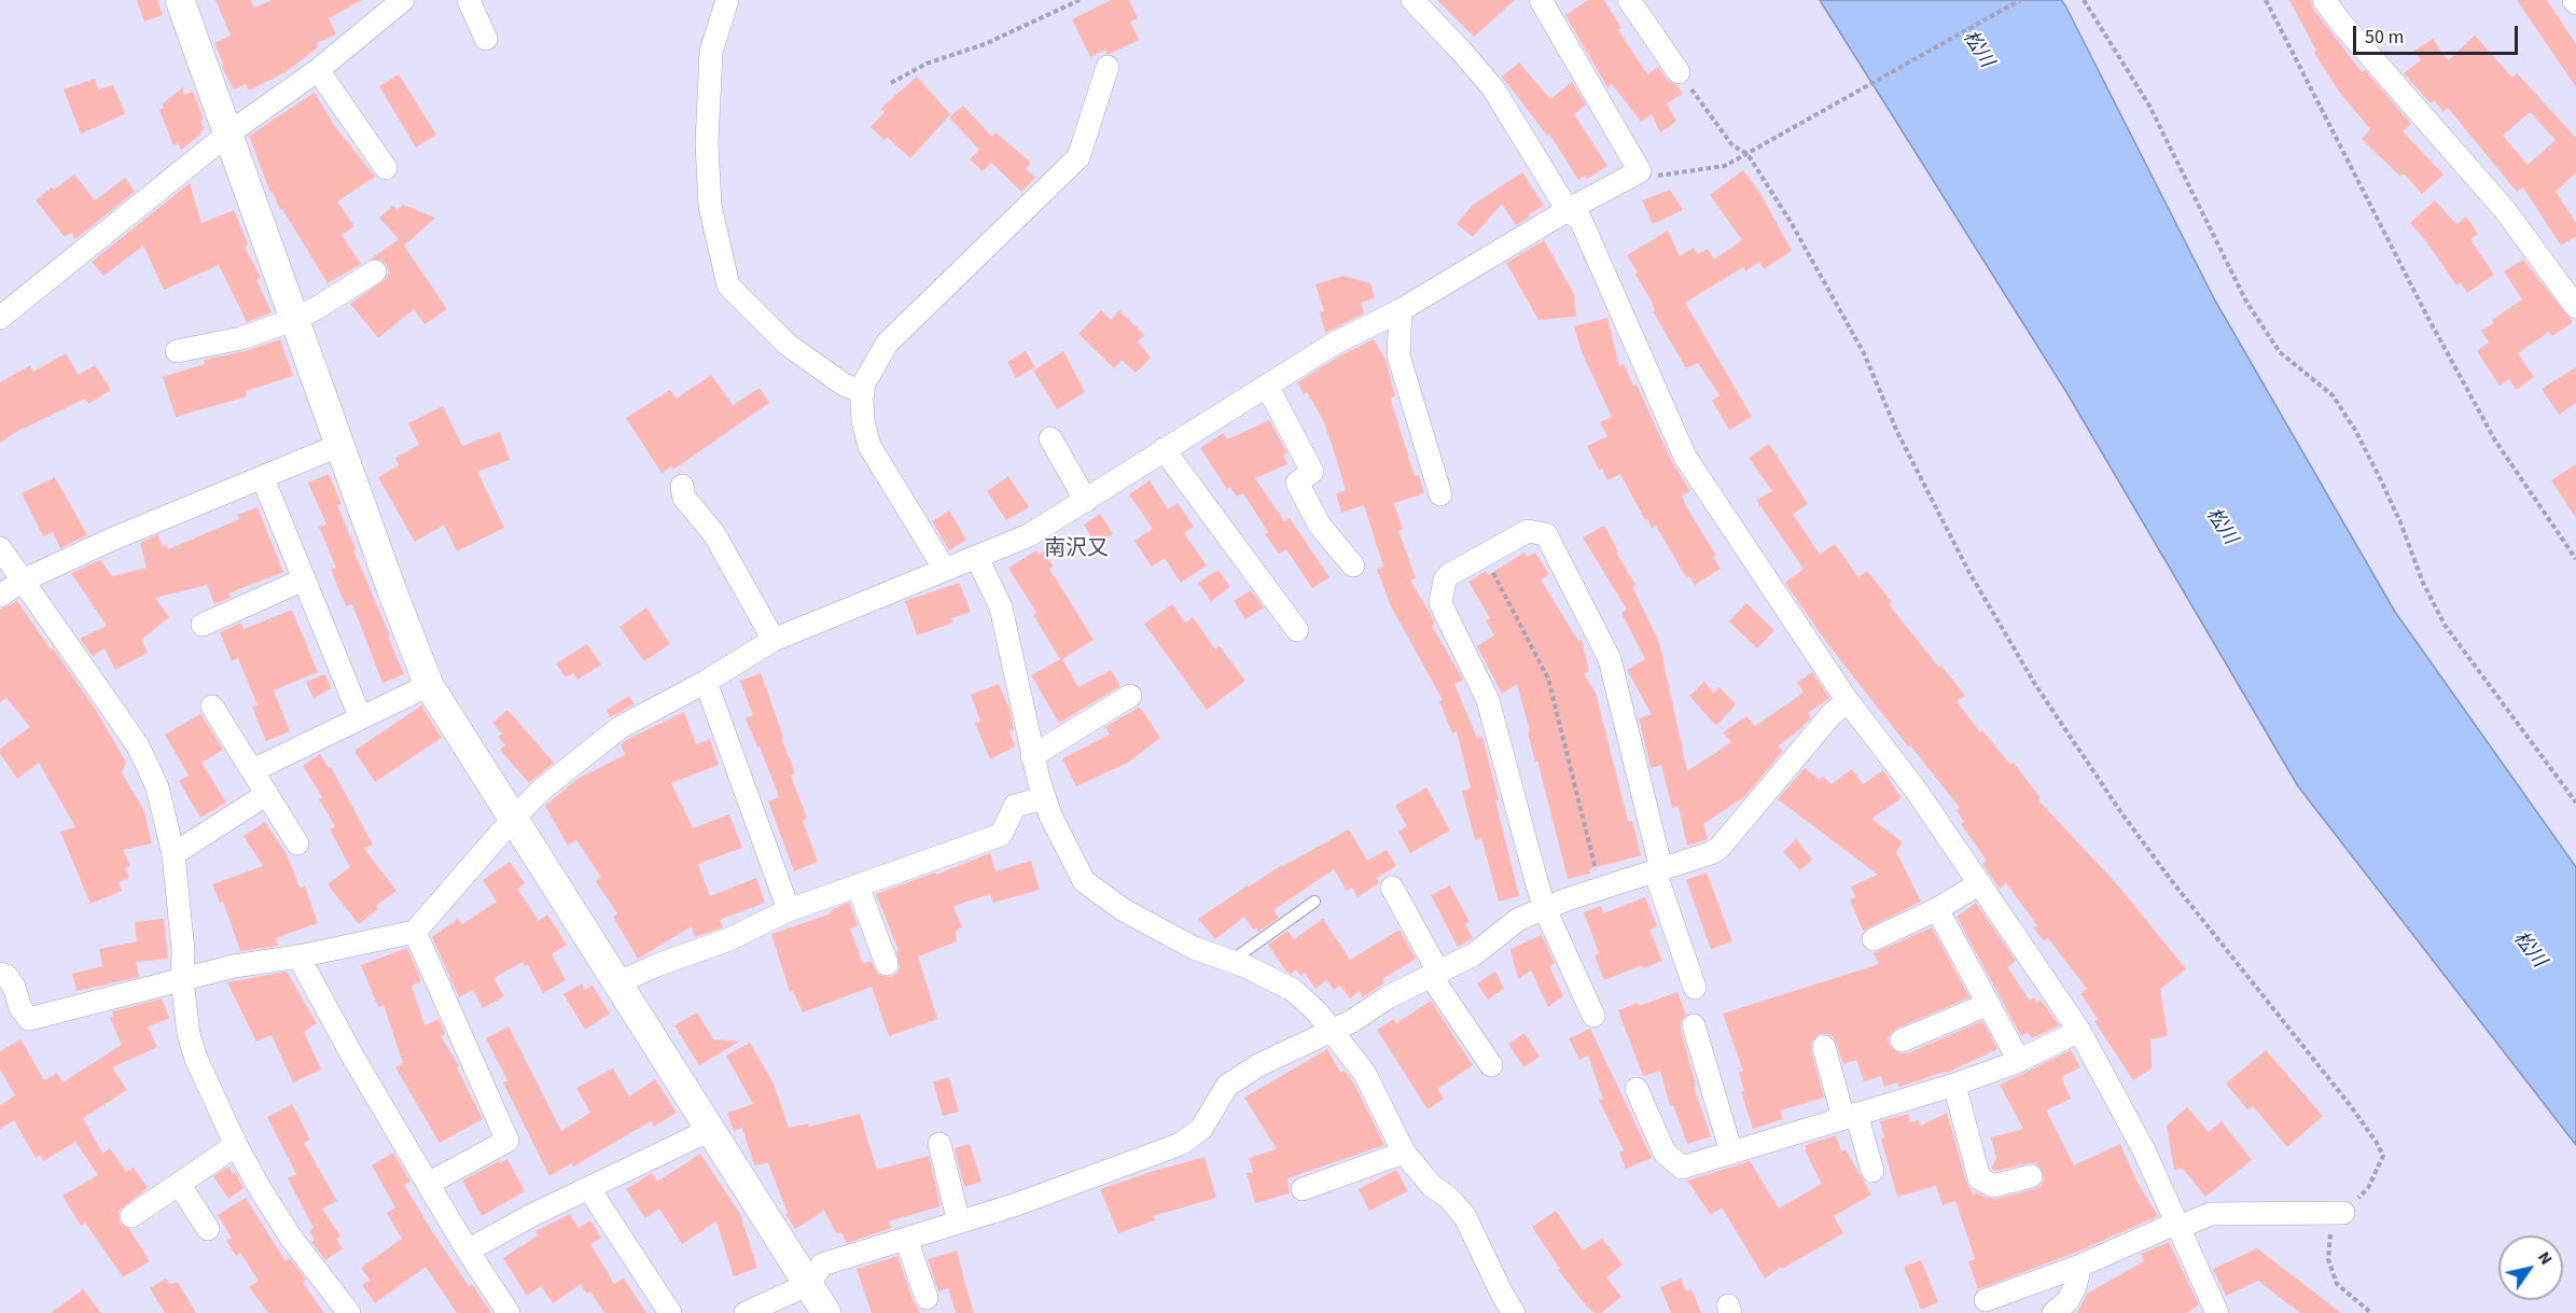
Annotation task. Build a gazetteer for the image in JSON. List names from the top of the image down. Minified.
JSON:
{"districts":["南沢又"],"water":["松川"],"scale_bar":"50 m","north":"top right"}
